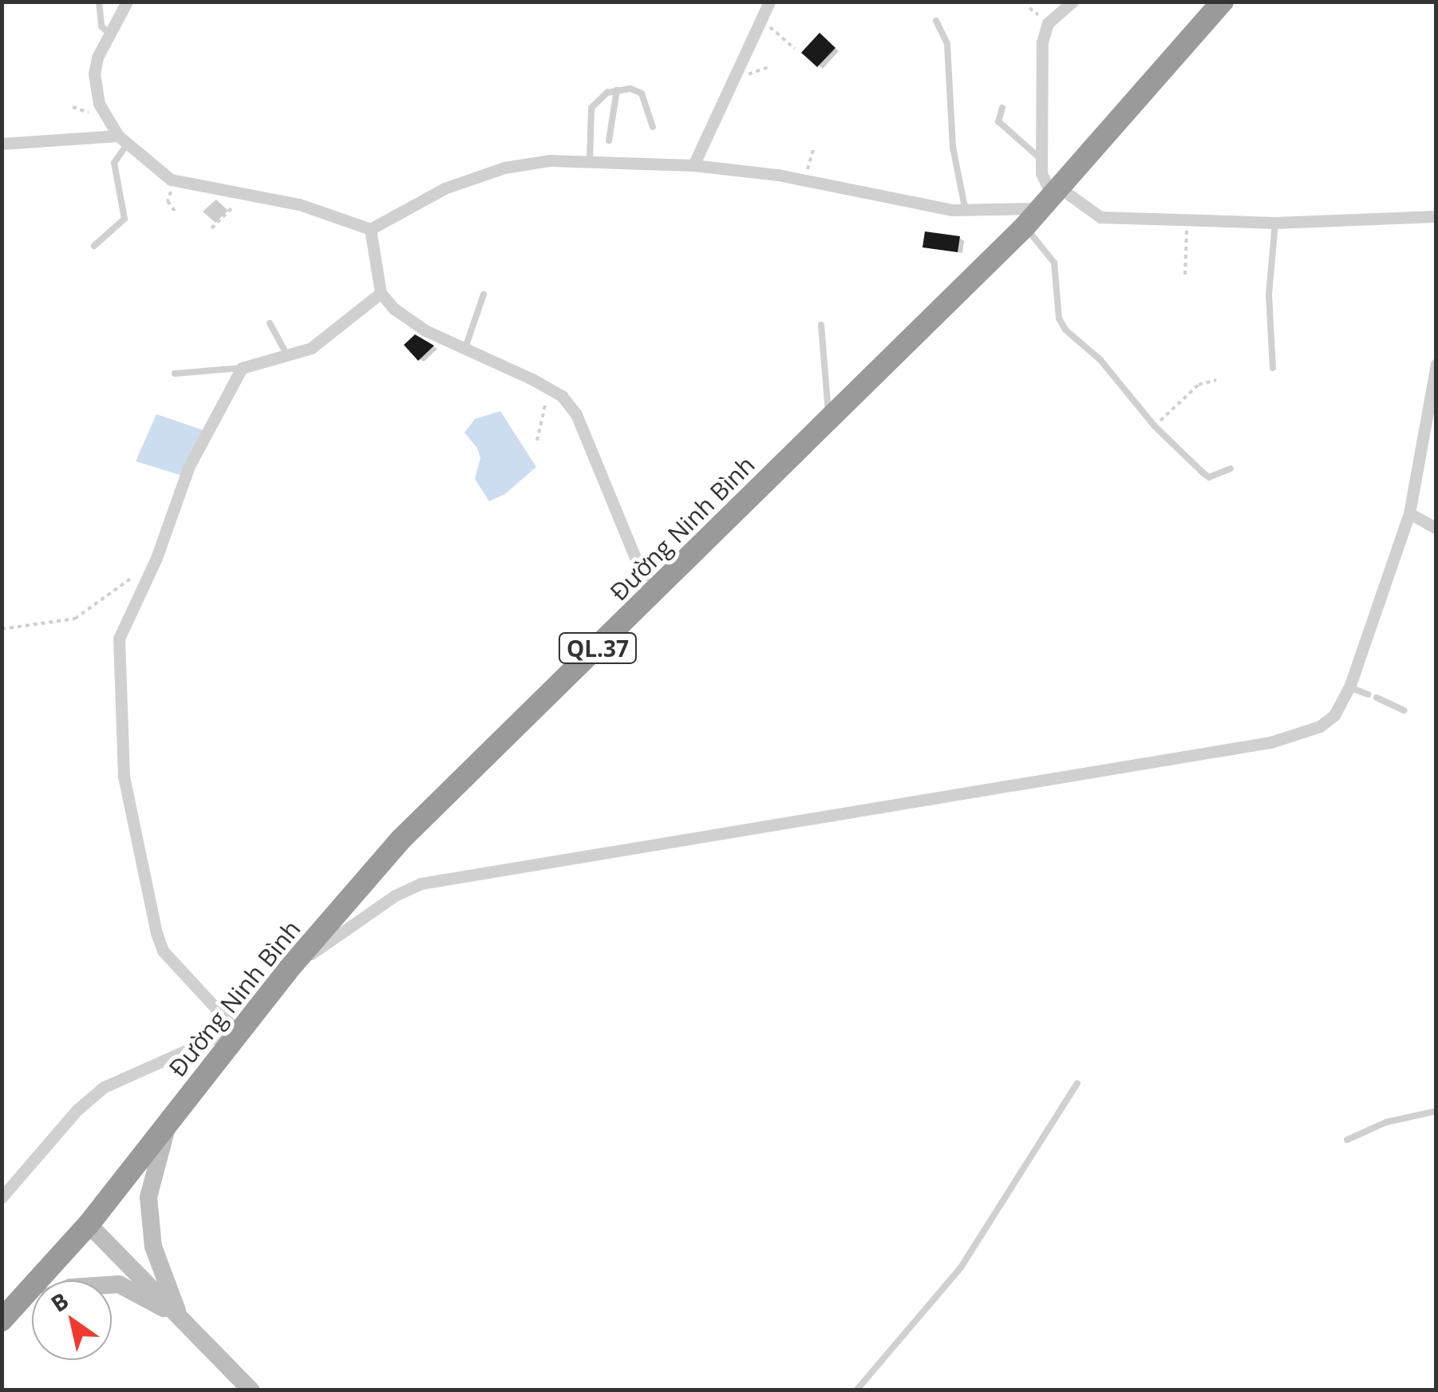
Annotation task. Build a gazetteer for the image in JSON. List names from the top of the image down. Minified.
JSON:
{"streets":{"highway":["Đường Ninh Bình","QL.37"]},"north":"top left"}
